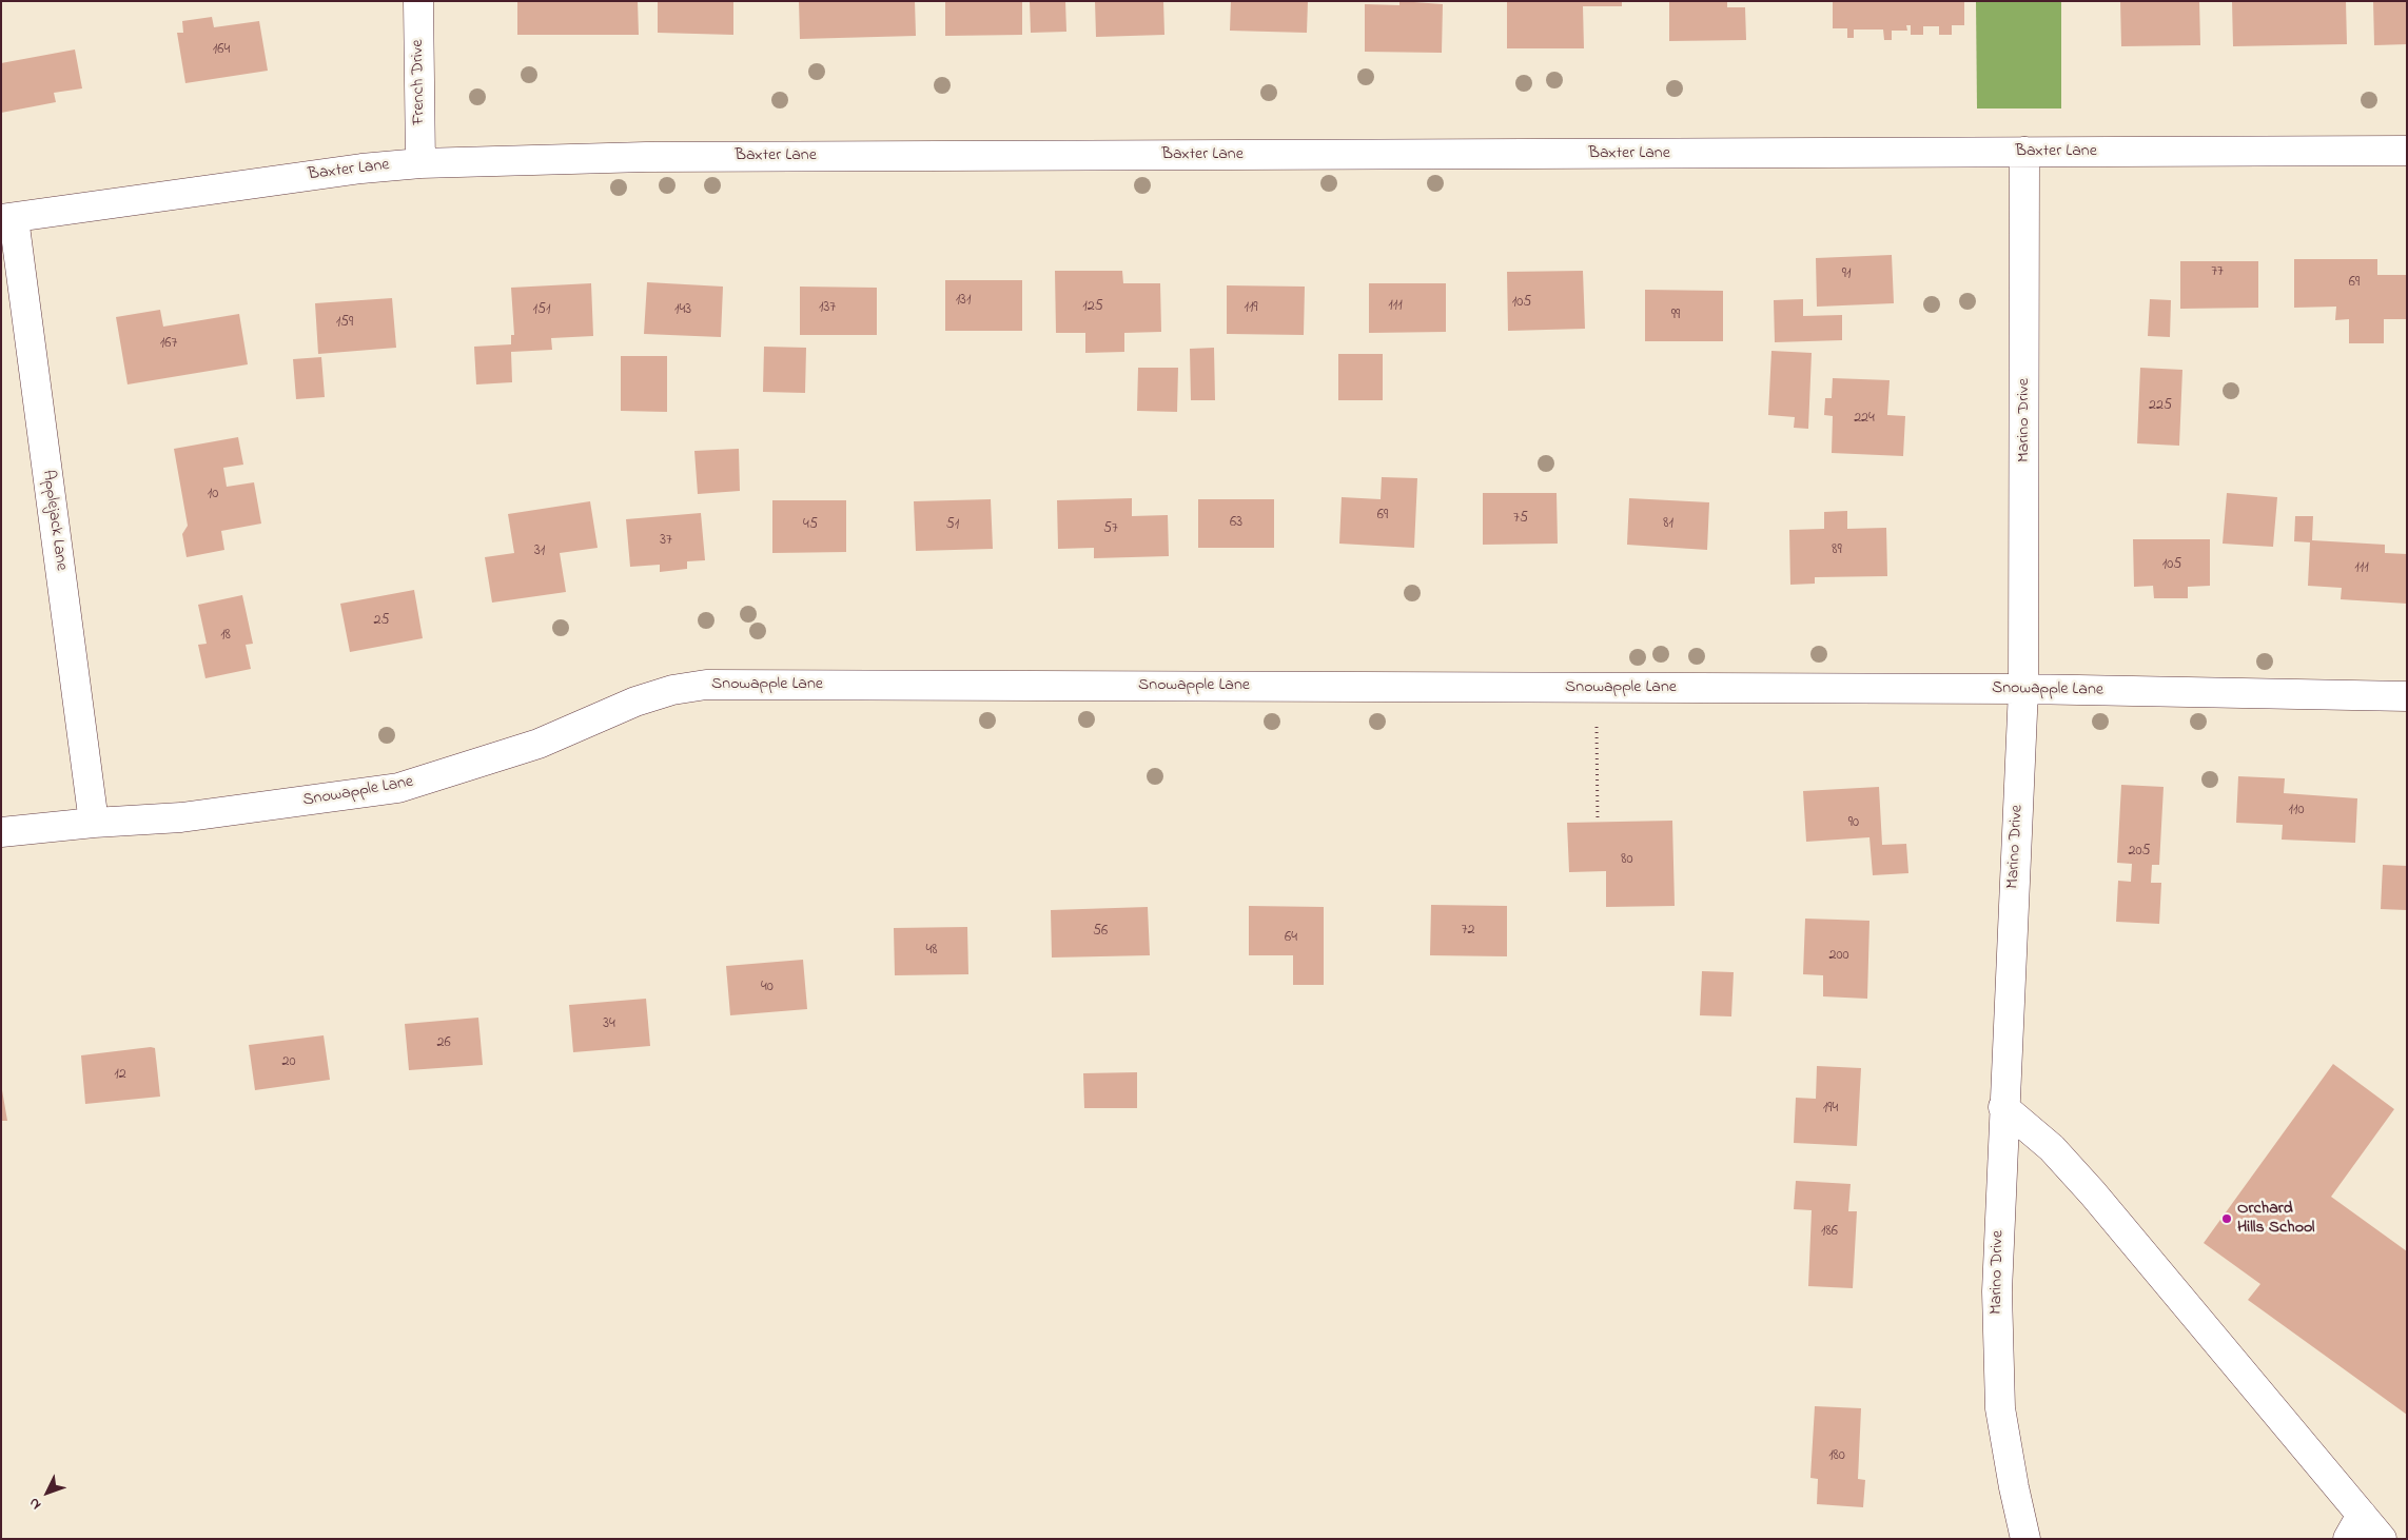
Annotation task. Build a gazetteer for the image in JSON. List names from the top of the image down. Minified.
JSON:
{"streets":{"street":["French Drive","Baxter Lane","Marino Drive","Applejack Lane","Snowapple Lane"]},"crossings":[["French Drive","Baxter Lane"],["Baxter Lane","Marino Drive"],["Baxter Lane","Applejack Lane"],["Marino Drive","Snowapple Lane"],["Applejack Lane","Snowapple Lane"]],"places":["Orchard Hills School"],"house_numbers":["164","77","91","69","131","105","111","125","137","119","151","143","99","159","167","225","224","10","69","75","63","81","45","51","57","37","89","31","105","111","25","18","110","90","205","80","72","56","64","48","200","40","34","26","20","12","194","186","180"],"north":"bottom left"}
